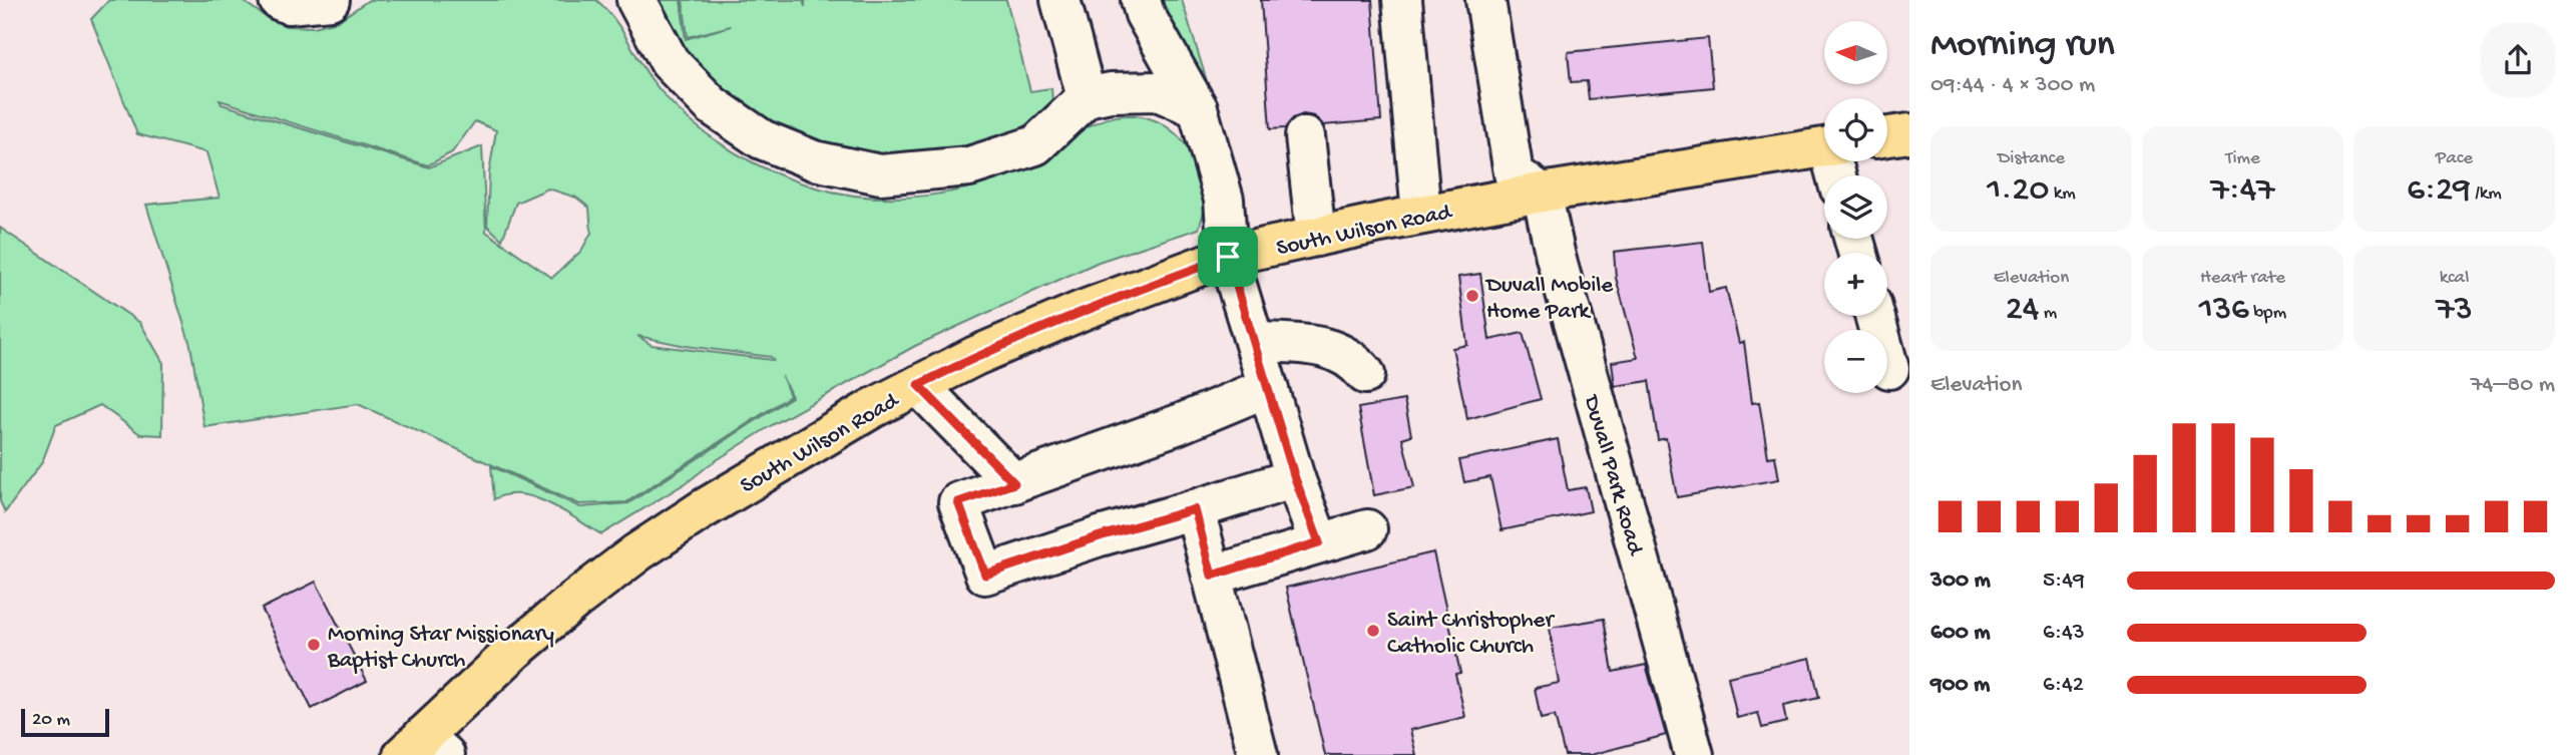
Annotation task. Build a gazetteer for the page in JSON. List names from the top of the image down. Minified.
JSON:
{"streets":{"main road":["South Wilson Road"],"street":["Duvall Park Road"]},"crossings":[["South Wilson Road","Duvall Park Road"]],"places":["Duvall Mobile Home Park","Saint Christopher Catholic Church","Morning Star Missionary Baptist Church"],"scale_bar":"20 m","north":"left","page":{"heading":["Morning run","09:44 · 4 × 300 m"],"map_buttons":["+","−"],"stats":[["Distance","1.20 km"],["Time","7:47"],["Pace","6:29 /km"],["Elevation","24 m"],["Heart rate","136 bpm"],["kcal","73"]],"chart":["Elevation","74–80 m"],"list":[{"name":"300 m","note":"5:49"},{"name":"600 m","note":"6:43"},{"name":"900 m","note":"6:42"}],"scale":"20 m"}}
